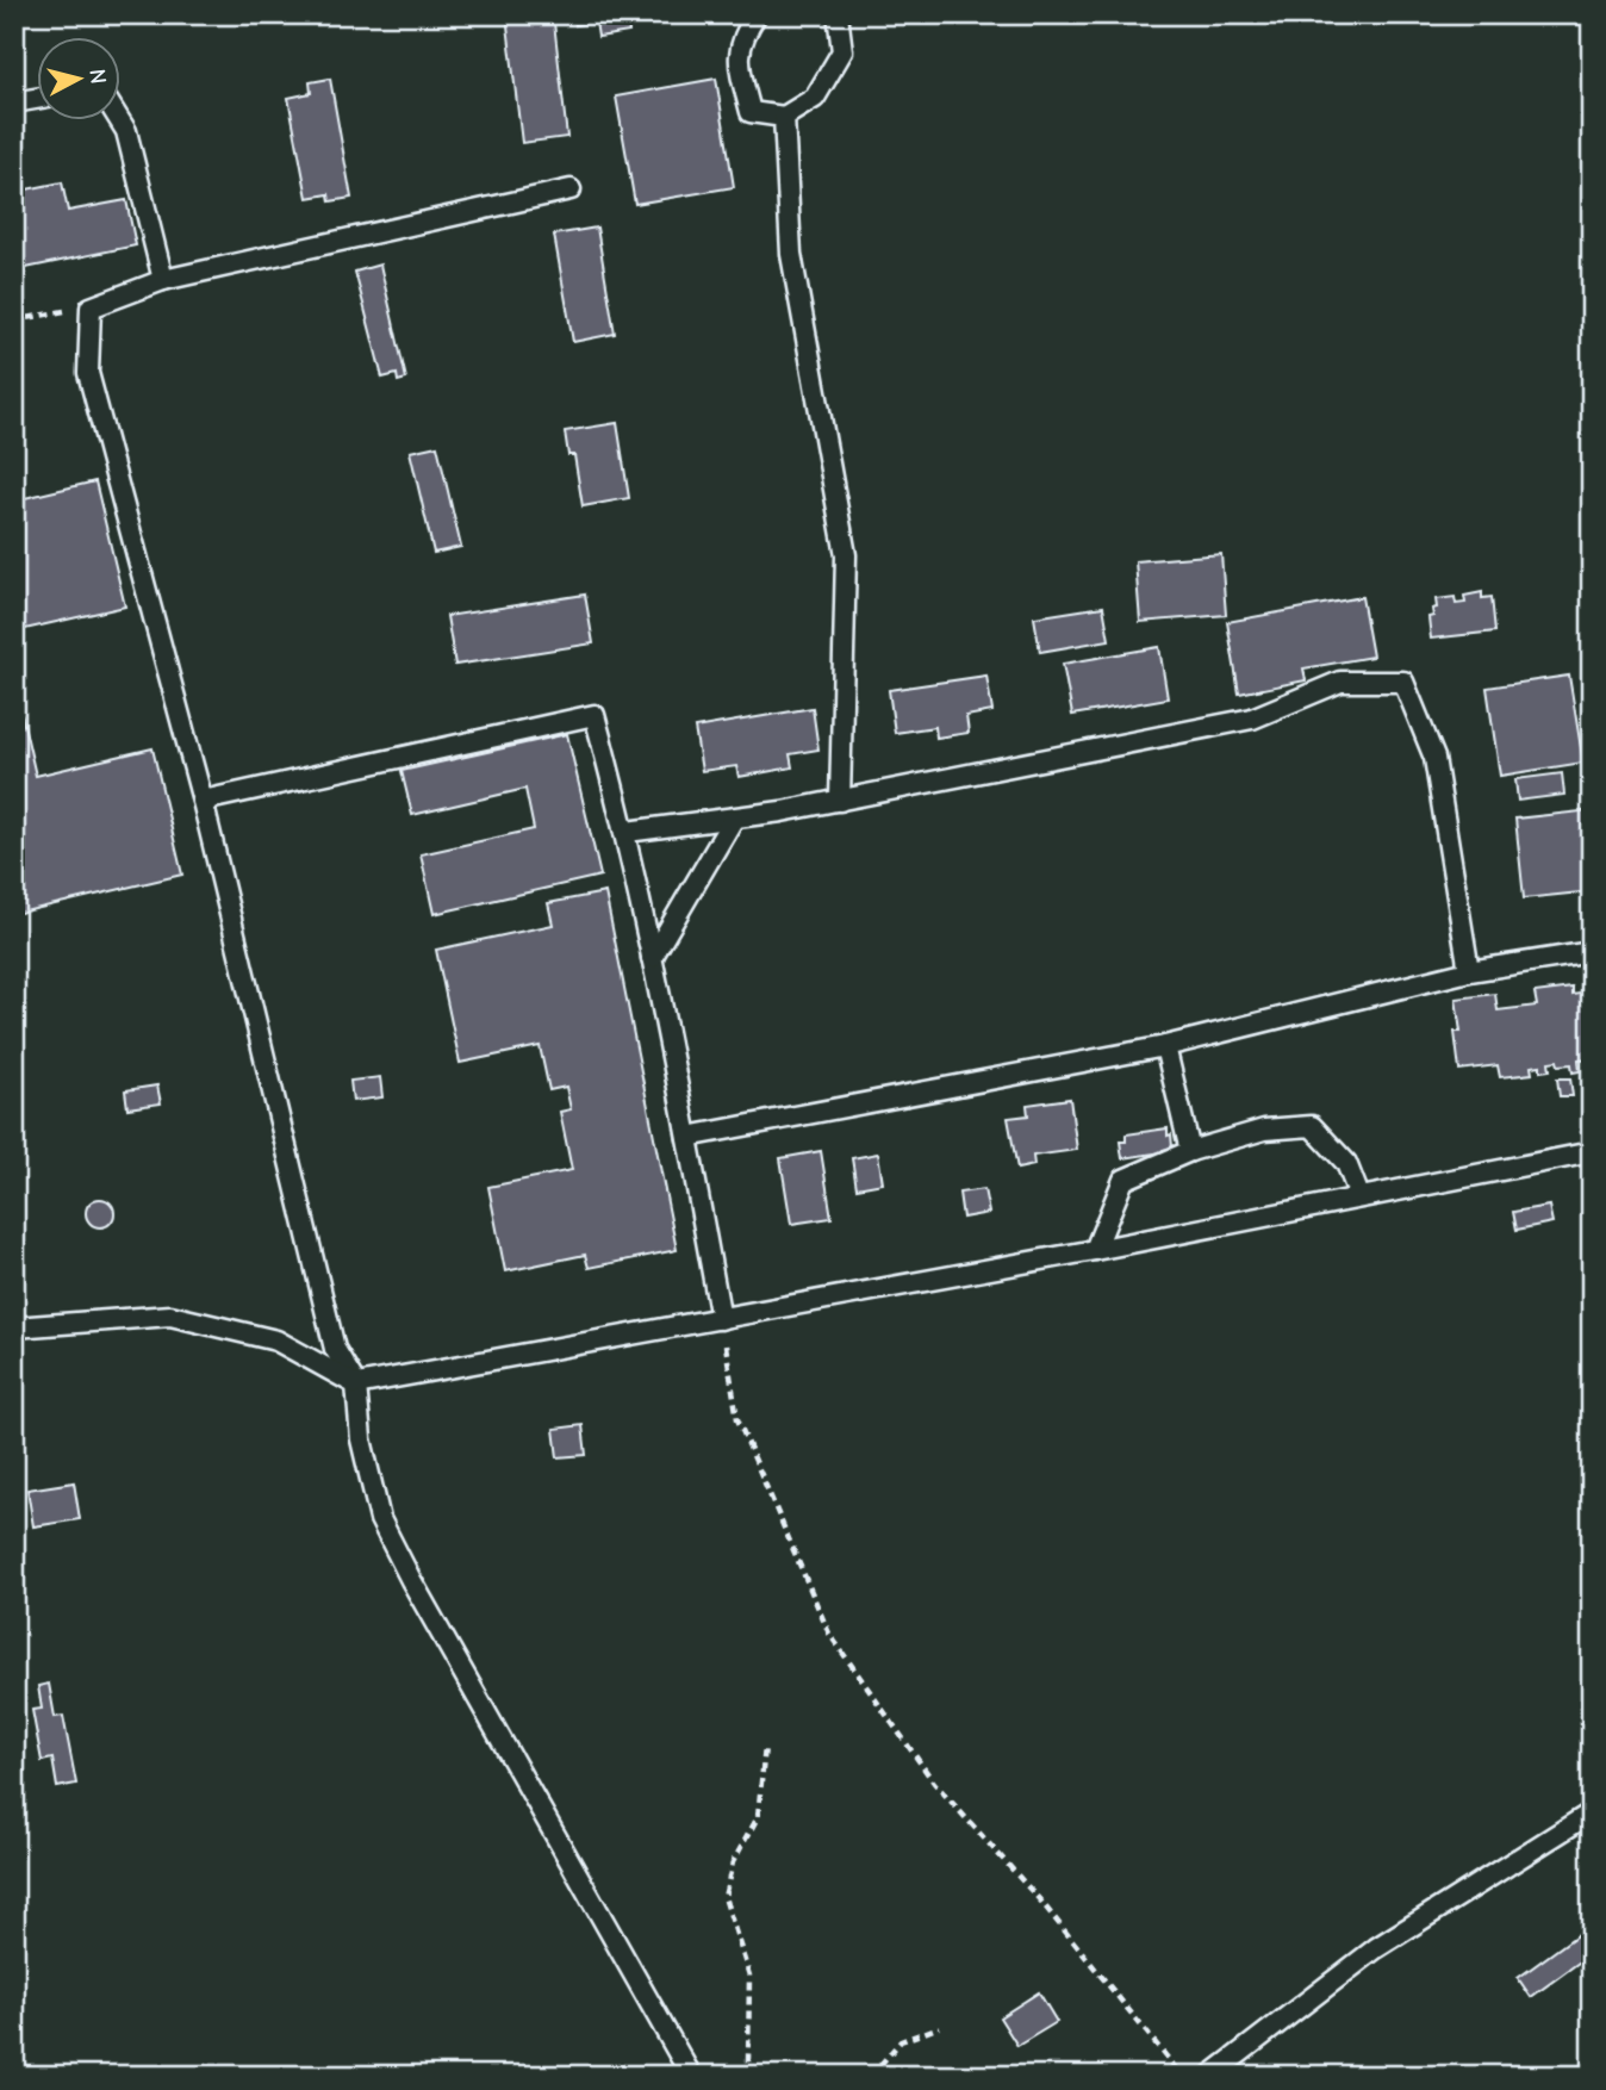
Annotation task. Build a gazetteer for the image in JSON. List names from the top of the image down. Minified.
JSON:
{"north":"right"}
